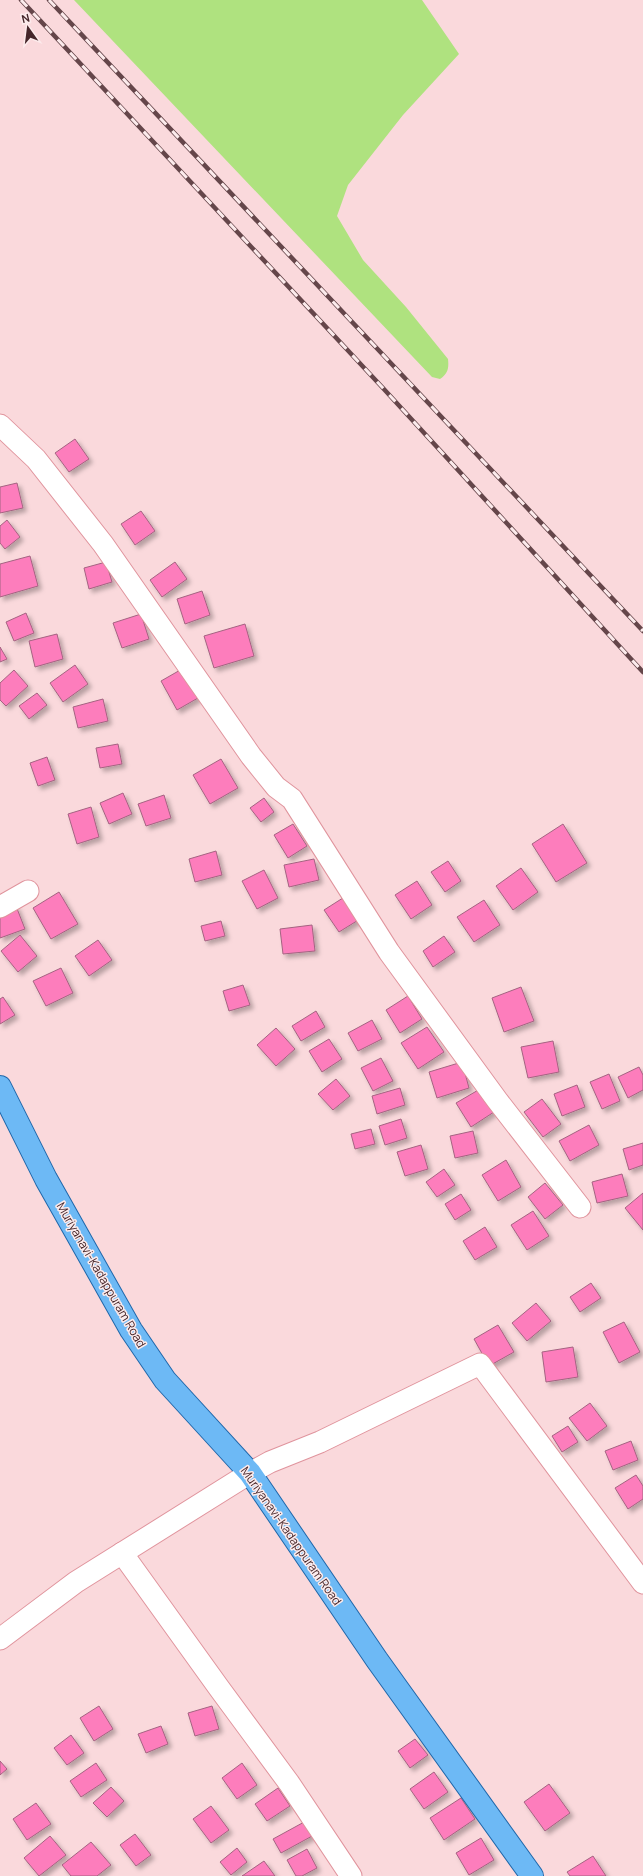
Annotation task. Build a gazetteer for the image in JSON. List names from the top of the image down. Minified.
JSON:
{"streets":{"main road":["Muriyanavi-Kadappuram Road"]},"north":"top"}
